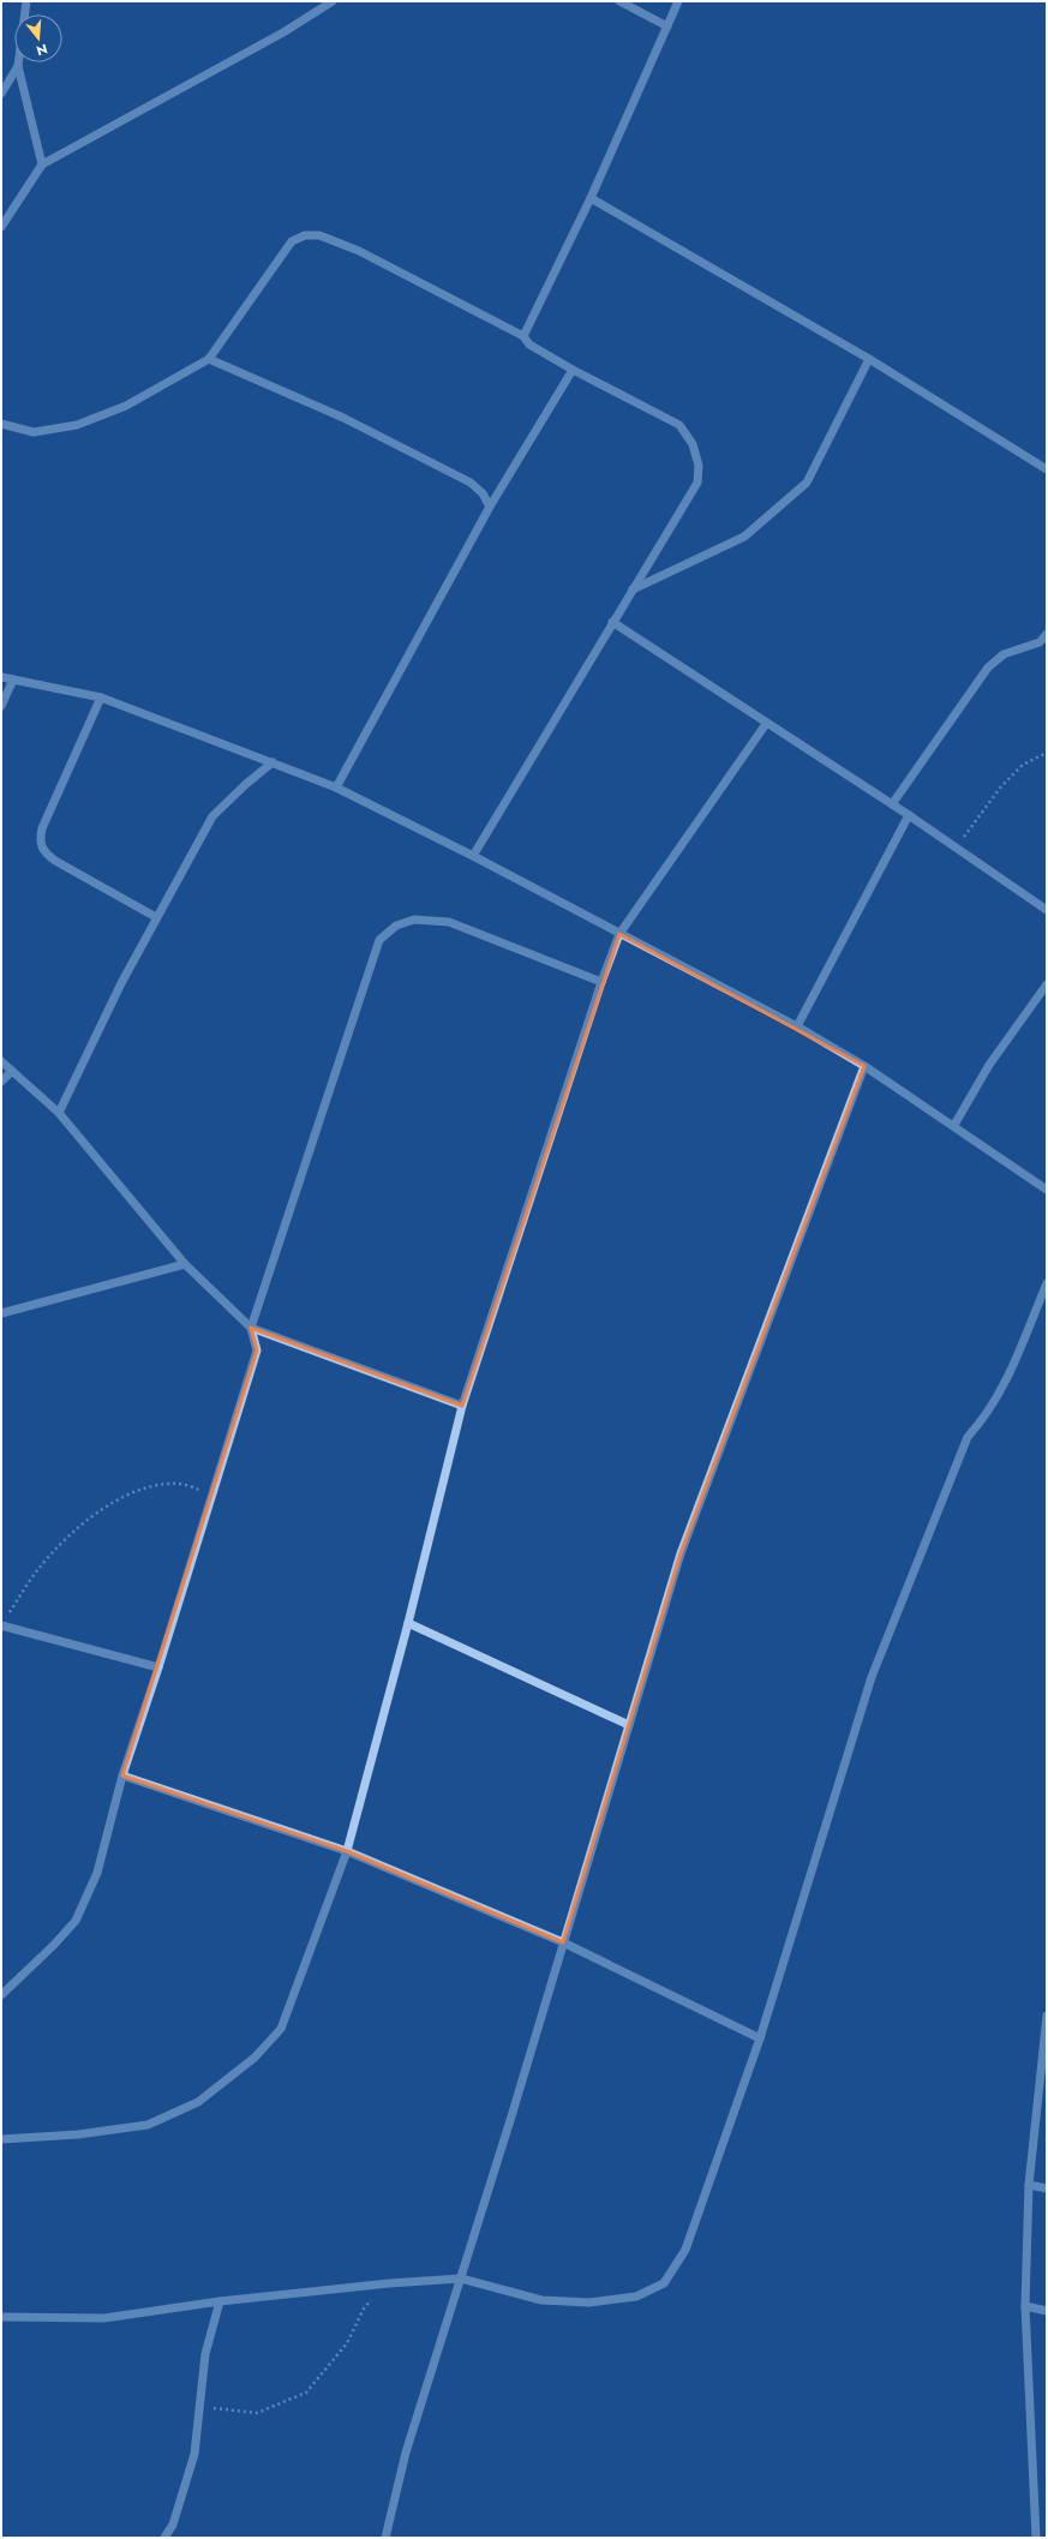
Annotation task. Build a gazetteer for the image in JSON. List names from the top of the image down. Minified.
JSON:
{"north":"bottom"}
